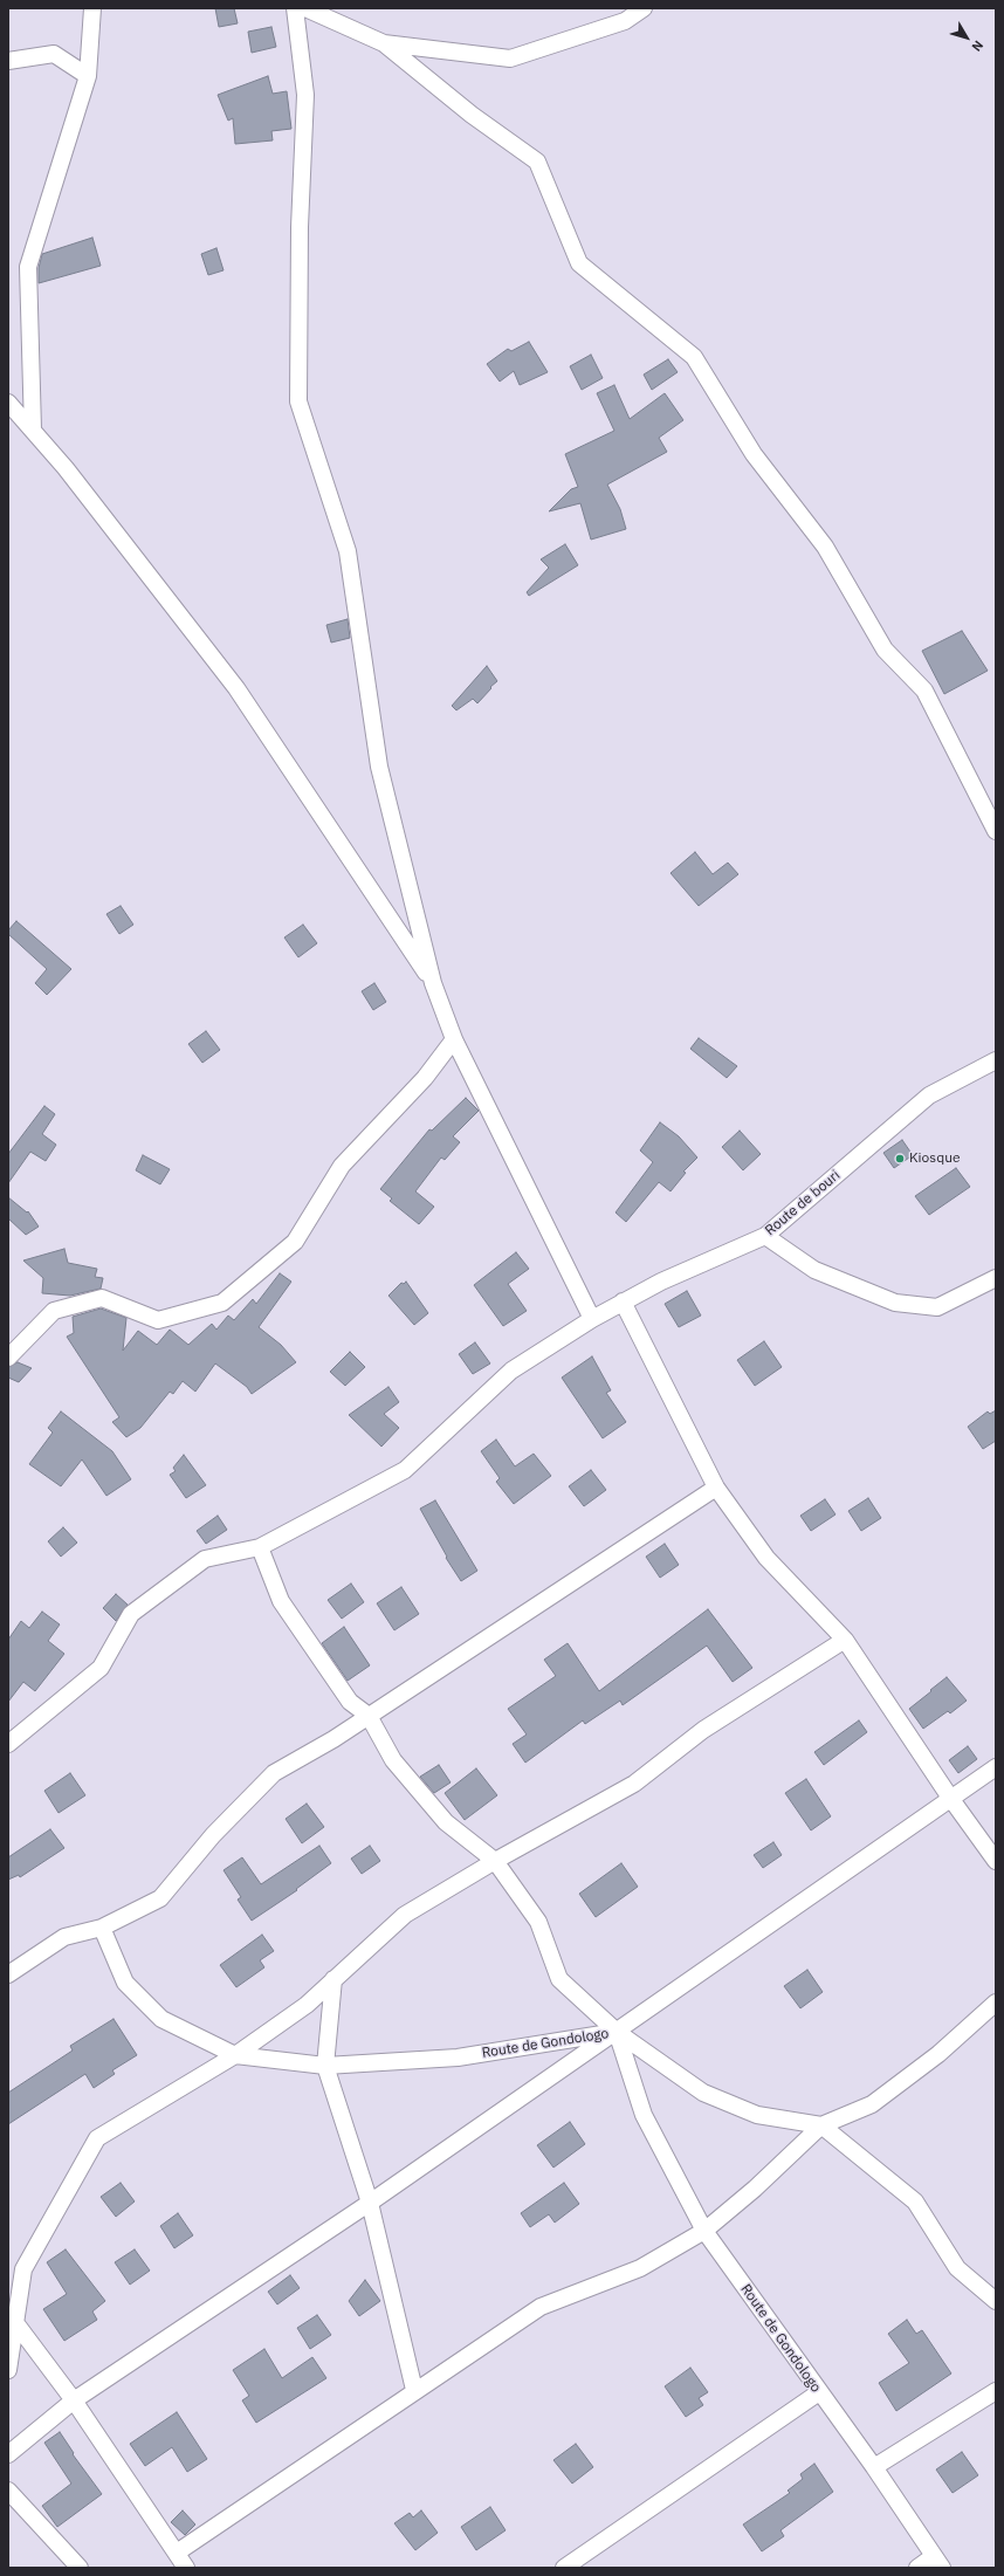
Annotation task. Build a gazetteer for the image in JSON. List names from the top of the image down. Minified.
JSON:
{"streets":{"street":["Route de bouri","Route de Gondologo"]},"places":["Kiosque"],"north":"bottom right"}
